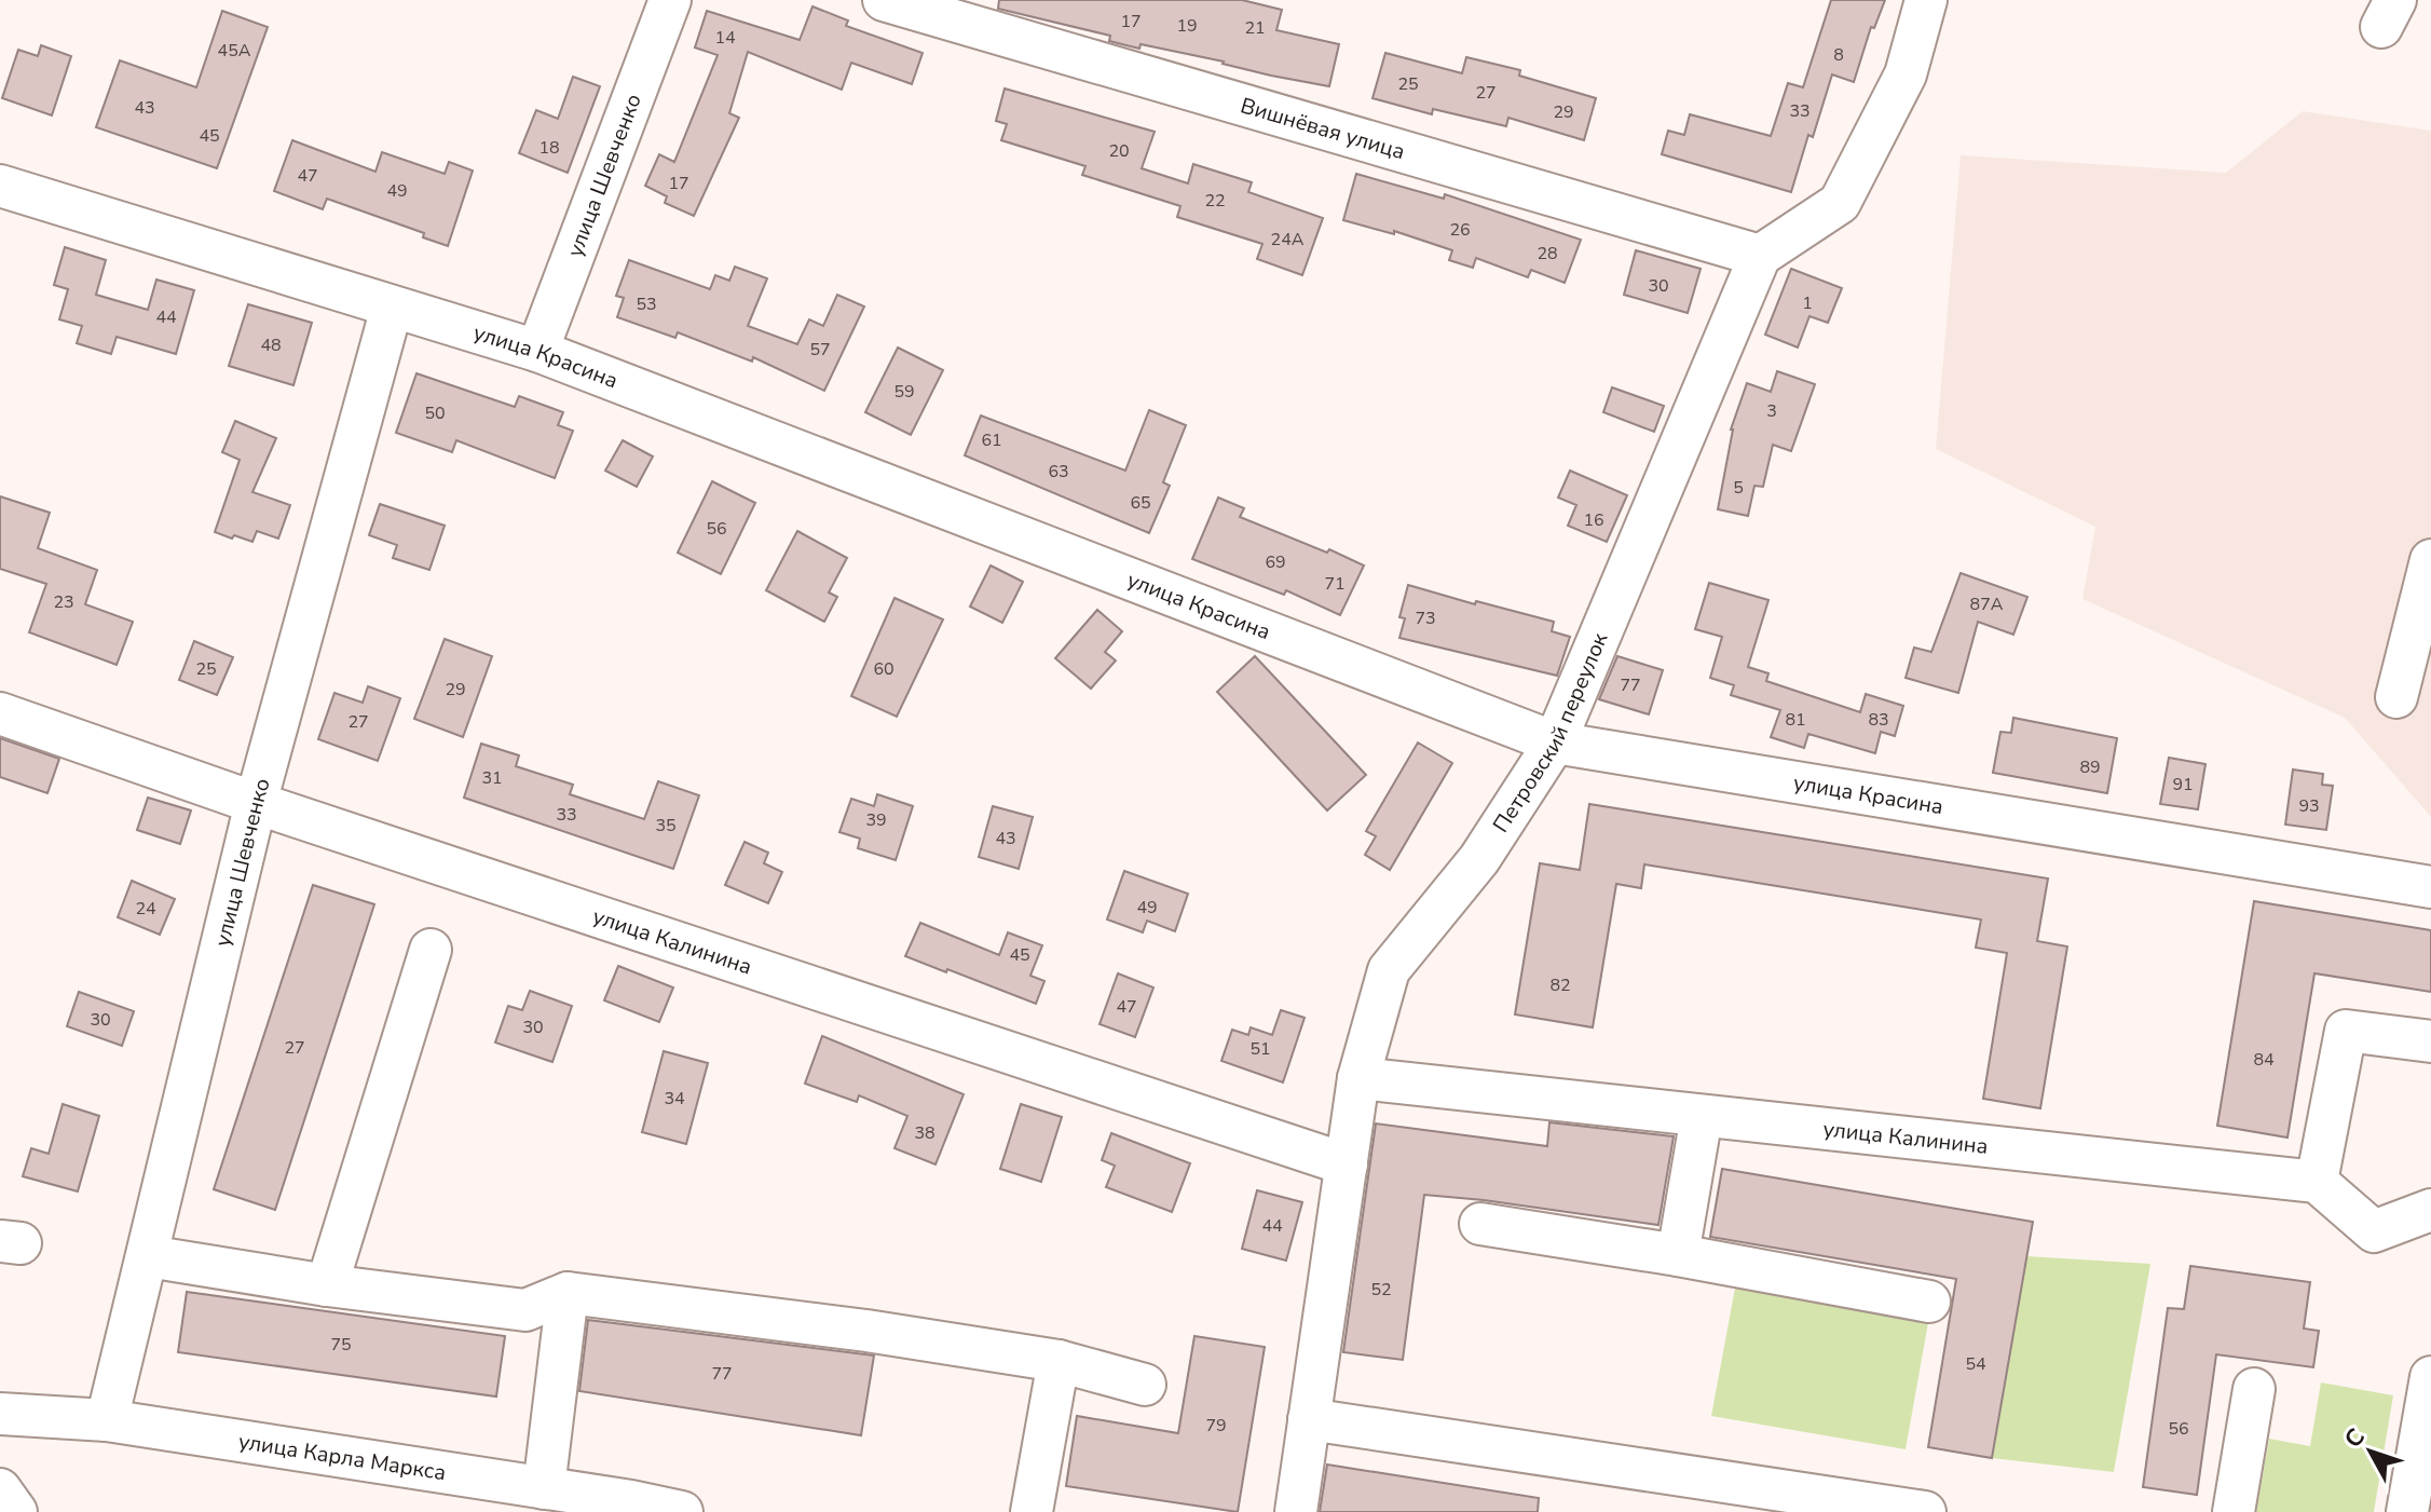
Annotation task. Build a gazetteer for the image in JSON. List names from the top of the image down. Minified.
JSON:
{"streets":{"street":["Вишнёвая улица","улица Шевченко","улица Красина","Петровский переулок","улица Калинина","улица Карла Маркса"]},"crossings":[["Вишнёвая улица","Петровский переулок"],["улица Шевченко","улица Красина"],["улица Шевченко","улица Калинина"],["улица Шевченко","улица Карла Маркса"],["улица Красина","Петровский переулок"],["Петровский переулок","улица Калинина"]],"house_numbers":["17","19","21","14","45А","8","25","27","43","33","29","45","18","20","47","17","49","22","26","24А","28","30","1","53","44","48","57","59","3","50","61","63","5","65","16","56","69","71","23","87А","73","25","60","77","29","81","83","27","89","31","91","93","33","39","35","43","49","24","45","82","47","30","30","27","51","84","34","38","44","52","75","54","77","79","56"],"north":"top left"}
